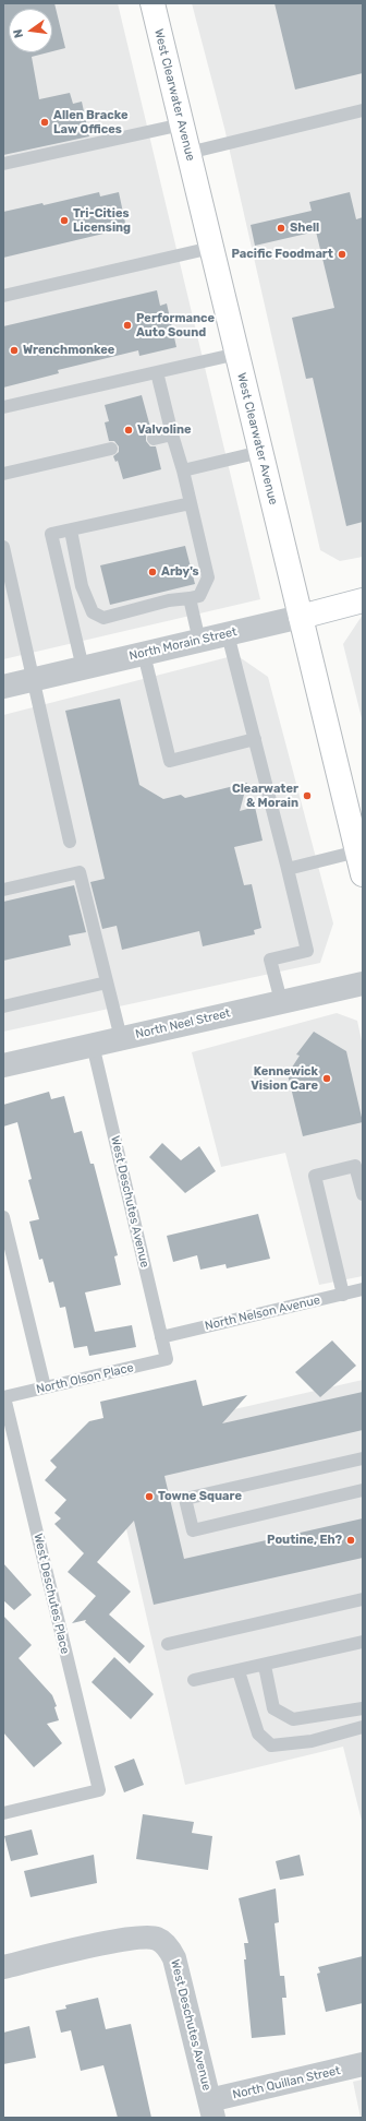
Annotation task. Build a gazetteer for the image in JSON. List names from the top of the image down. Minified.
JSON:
{"streets":{"main road":["West Clearwater Avenue","North Morain Street"],"street":["North Neel Street","West Deschutes Avenue","North Quillan Street"],"lane":["North Nelson Avenue","North Olson Place","West Deschutes Place"]},"crossings":[["West Clearwater Avenue","North Morain Street"],["North Neel Street","West Deschutes Avenue"],["West Deschutes Avenue","North Nelson Avenue"],["West Deschutes Avenue","North Olson Place"],["West Deschutes Avenue","North Quillan Street"],["North Olson Place","West Deschutes Place"]],"places":["Allen Bracke Law Offices","Tri-Cities Licensing","Shell","Pacific Foodmart","Performance Auto Sound","Wrenchmonkee","Valvoline","Arby's","Clearwater & Morain","Kennewick Vision Care","Towne Square","Poutine, Eh?"],"north":"left"}
